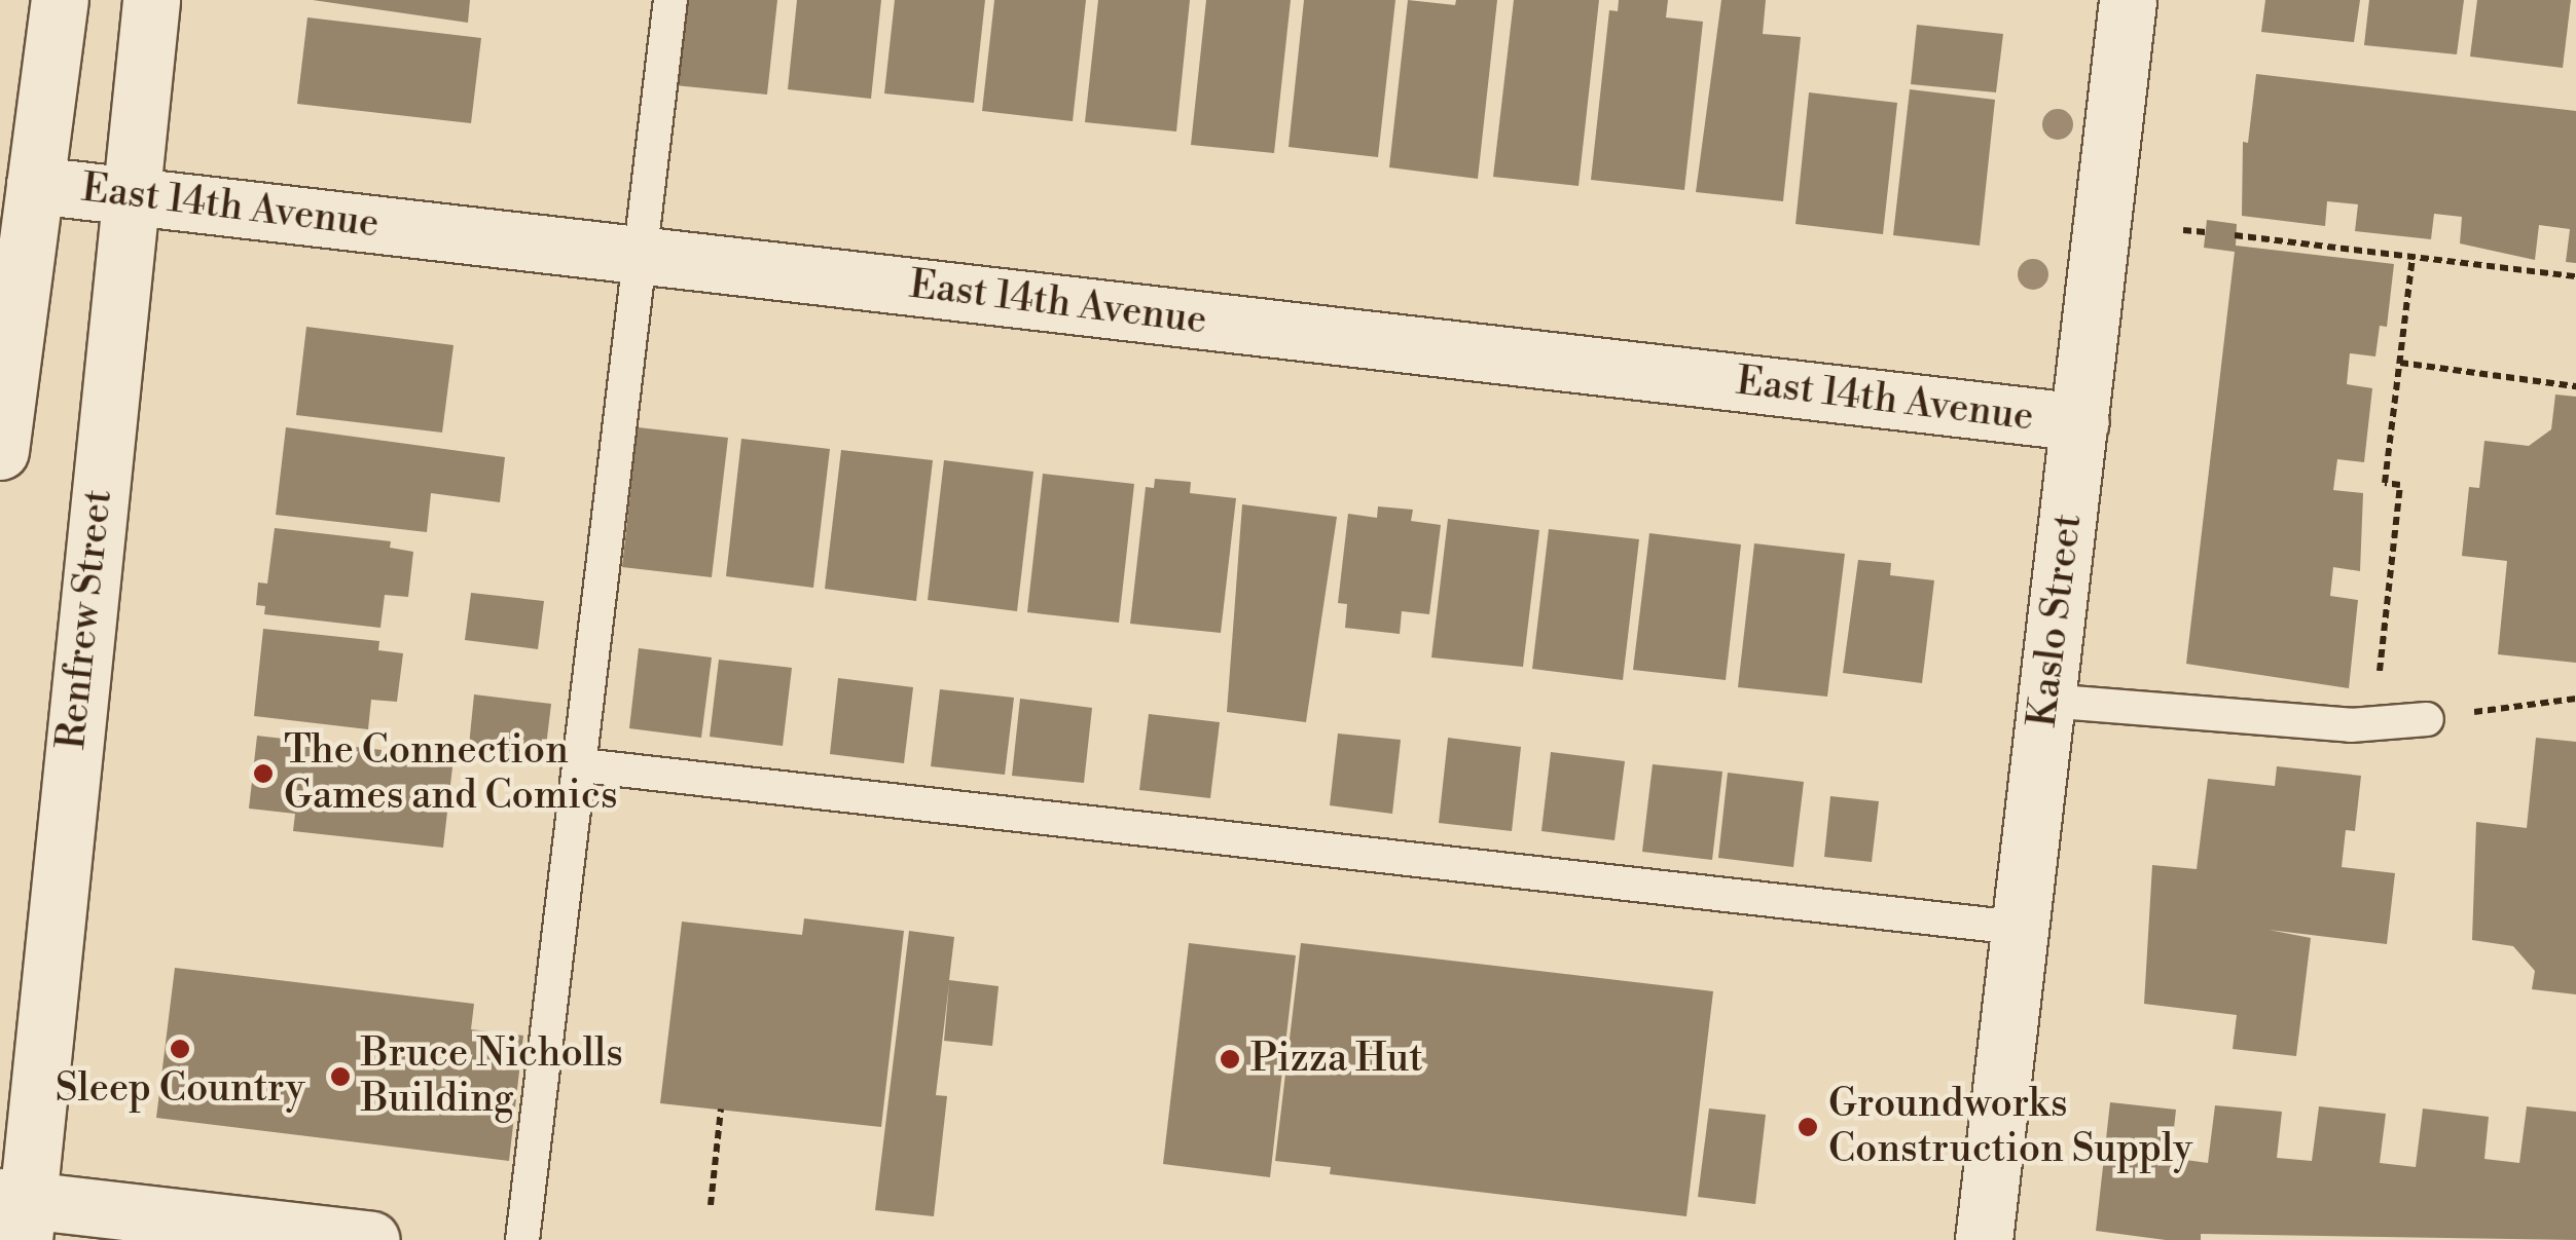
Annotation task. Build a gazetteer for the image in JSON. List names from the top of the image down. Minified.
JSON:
{"streets":{"street":["East 14th Avenue","Renfrew Street","Kaslo Street"]},"crossings":[["East 14th Avenue","Renfrew Street"],["East 14th Avenue","Kaslo Street"]],"places":["The Connection Games and Comics","Sleep Country","Pizza Hut","Bruce Nicholls Building","Groundworks Construction Supply"]}
